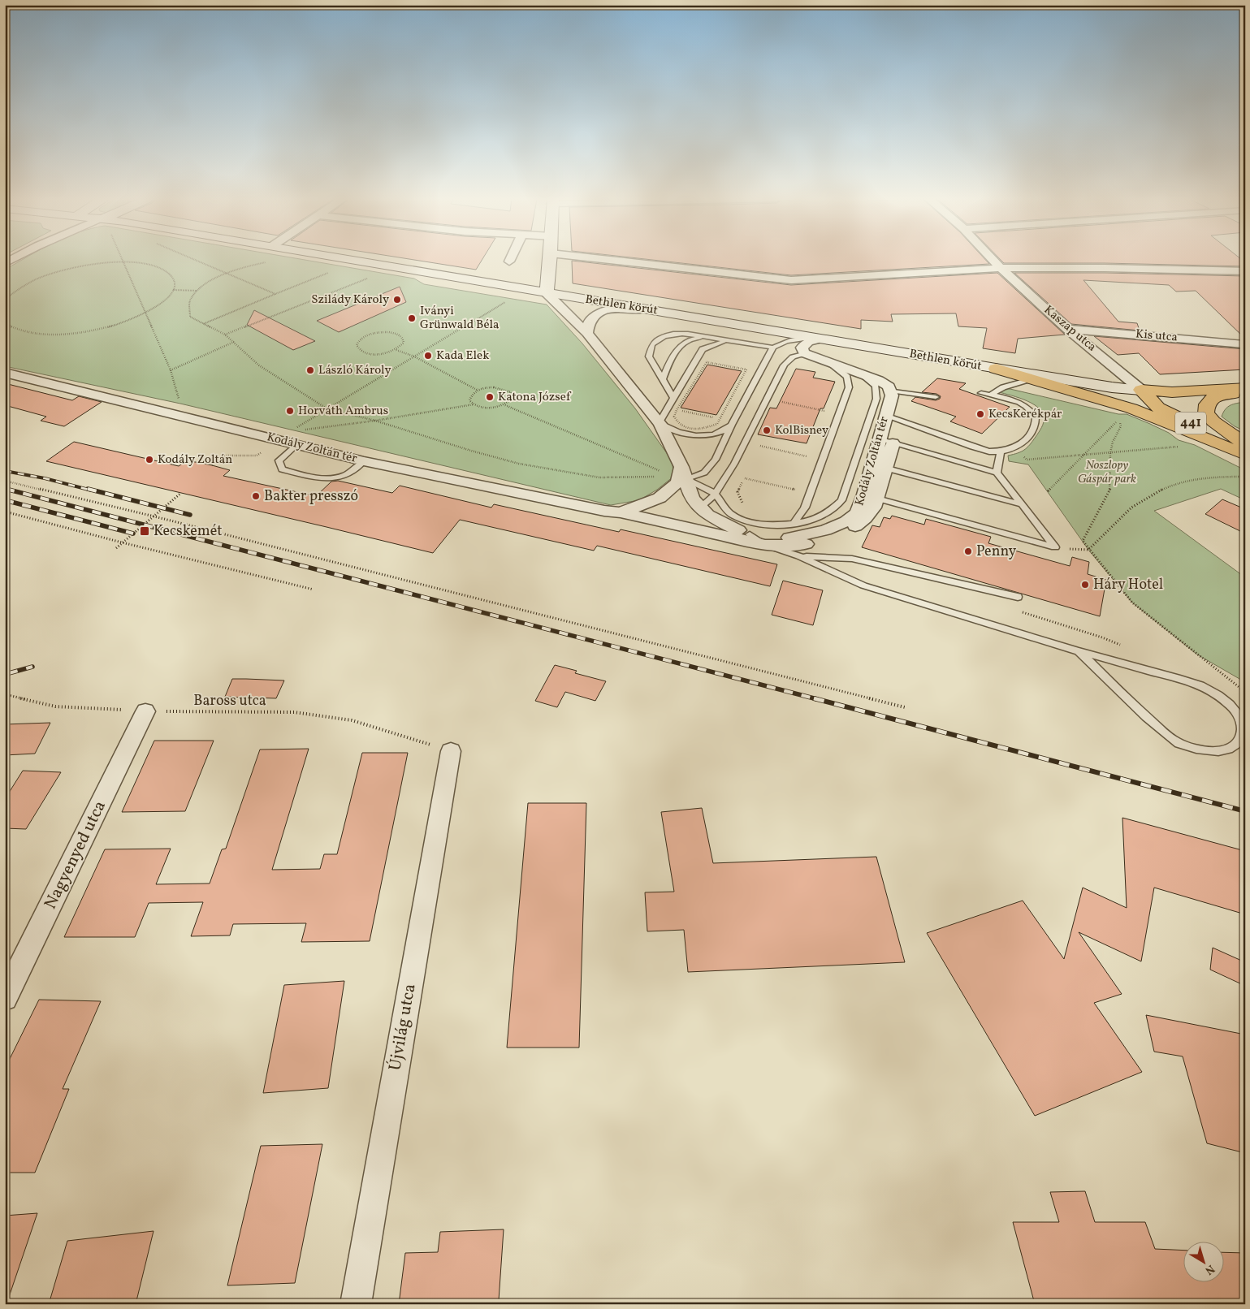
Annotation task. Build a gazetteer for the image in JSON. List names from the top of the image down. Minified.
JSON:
{"streets":{"main road":["441"],"street":["Bethlen körút","Kaszap utca","Kis utca","Kodály Zoltán tér","Nagyenyed utca","Újvilág utca"],"path":["Baross utca"]},"crossings":[["Bethlen körút","Kaszap utca"],["Bethlen körút","441"],["Kaszap utca","Kis utca"],["Kaszap utca","441"],["Baross utca","Nagyenyed utca"],["Baross utca","Újvilág utca"]],"parks":["Noszlopy Gáspár park"],"places":{"other":["Szilády Károly","Iványi Grünwald Béla","Kada Elek","László Károly","Katona József","Horváth Ambrus","KecsKerékpár","KolBisney","Kodály Zoltán","Bakter presszó","Penny","Háry Hotel"],"transit":["Kecskemét"]},"north":"bottom right"}
